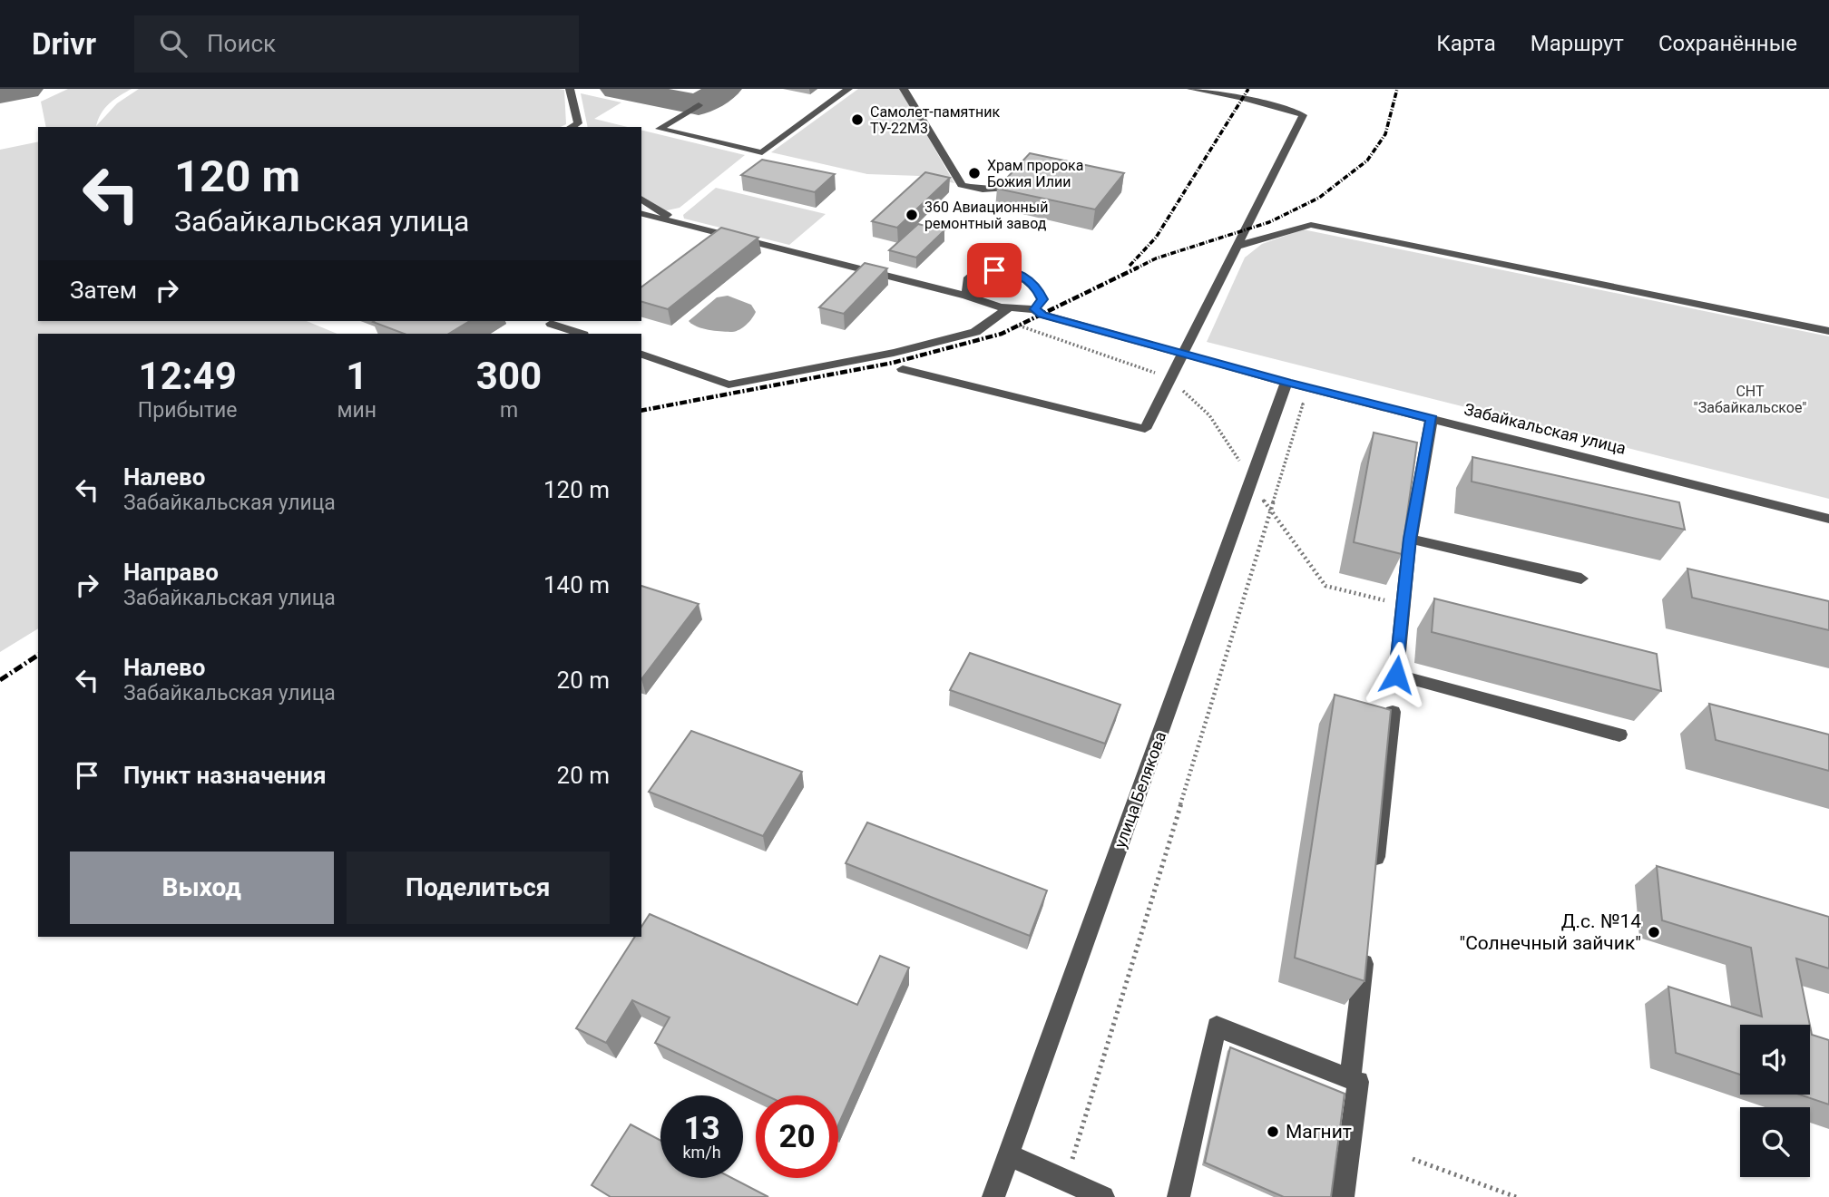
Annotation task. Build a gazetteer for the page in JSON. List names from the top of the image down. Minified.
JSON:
{"streets":{"street":["Забайкальская улица","улица Белякова"]},"crossings":[["Забайкальская улица","улица Белякова"]],"parks":["СНТ \"Забайкальское\""],"places":["Самолет-памятник ТУ-22М3","Храм пророка Божия Илии","360 Авиационный ремонтный завод","Д.с. №14 \"Солнечный зайчик\"","Магнит"],"page":{"header":"Drivr","search":"Поиск","nav":["Карта","Маршрут","Сохранённые"],"turn":["120 m","Забайкальская улица"],"then":"Затем","eta":["12:49","Прибытие","1","мин","300","m"],"list":[{"name":"Налево","note":"Забайкальская улица","value":"120 m"},{"name":"Направо","note":"Забайкальская улица","value":"140 m"},{"name":"Налево","note":"Забайкальская улица","value":"20 m"},{"name":"Пункт назначения","value":"20 m"}],"buttons":["Выход","Поделиться"],"speed":"13 km/h","limit":"20"}}
